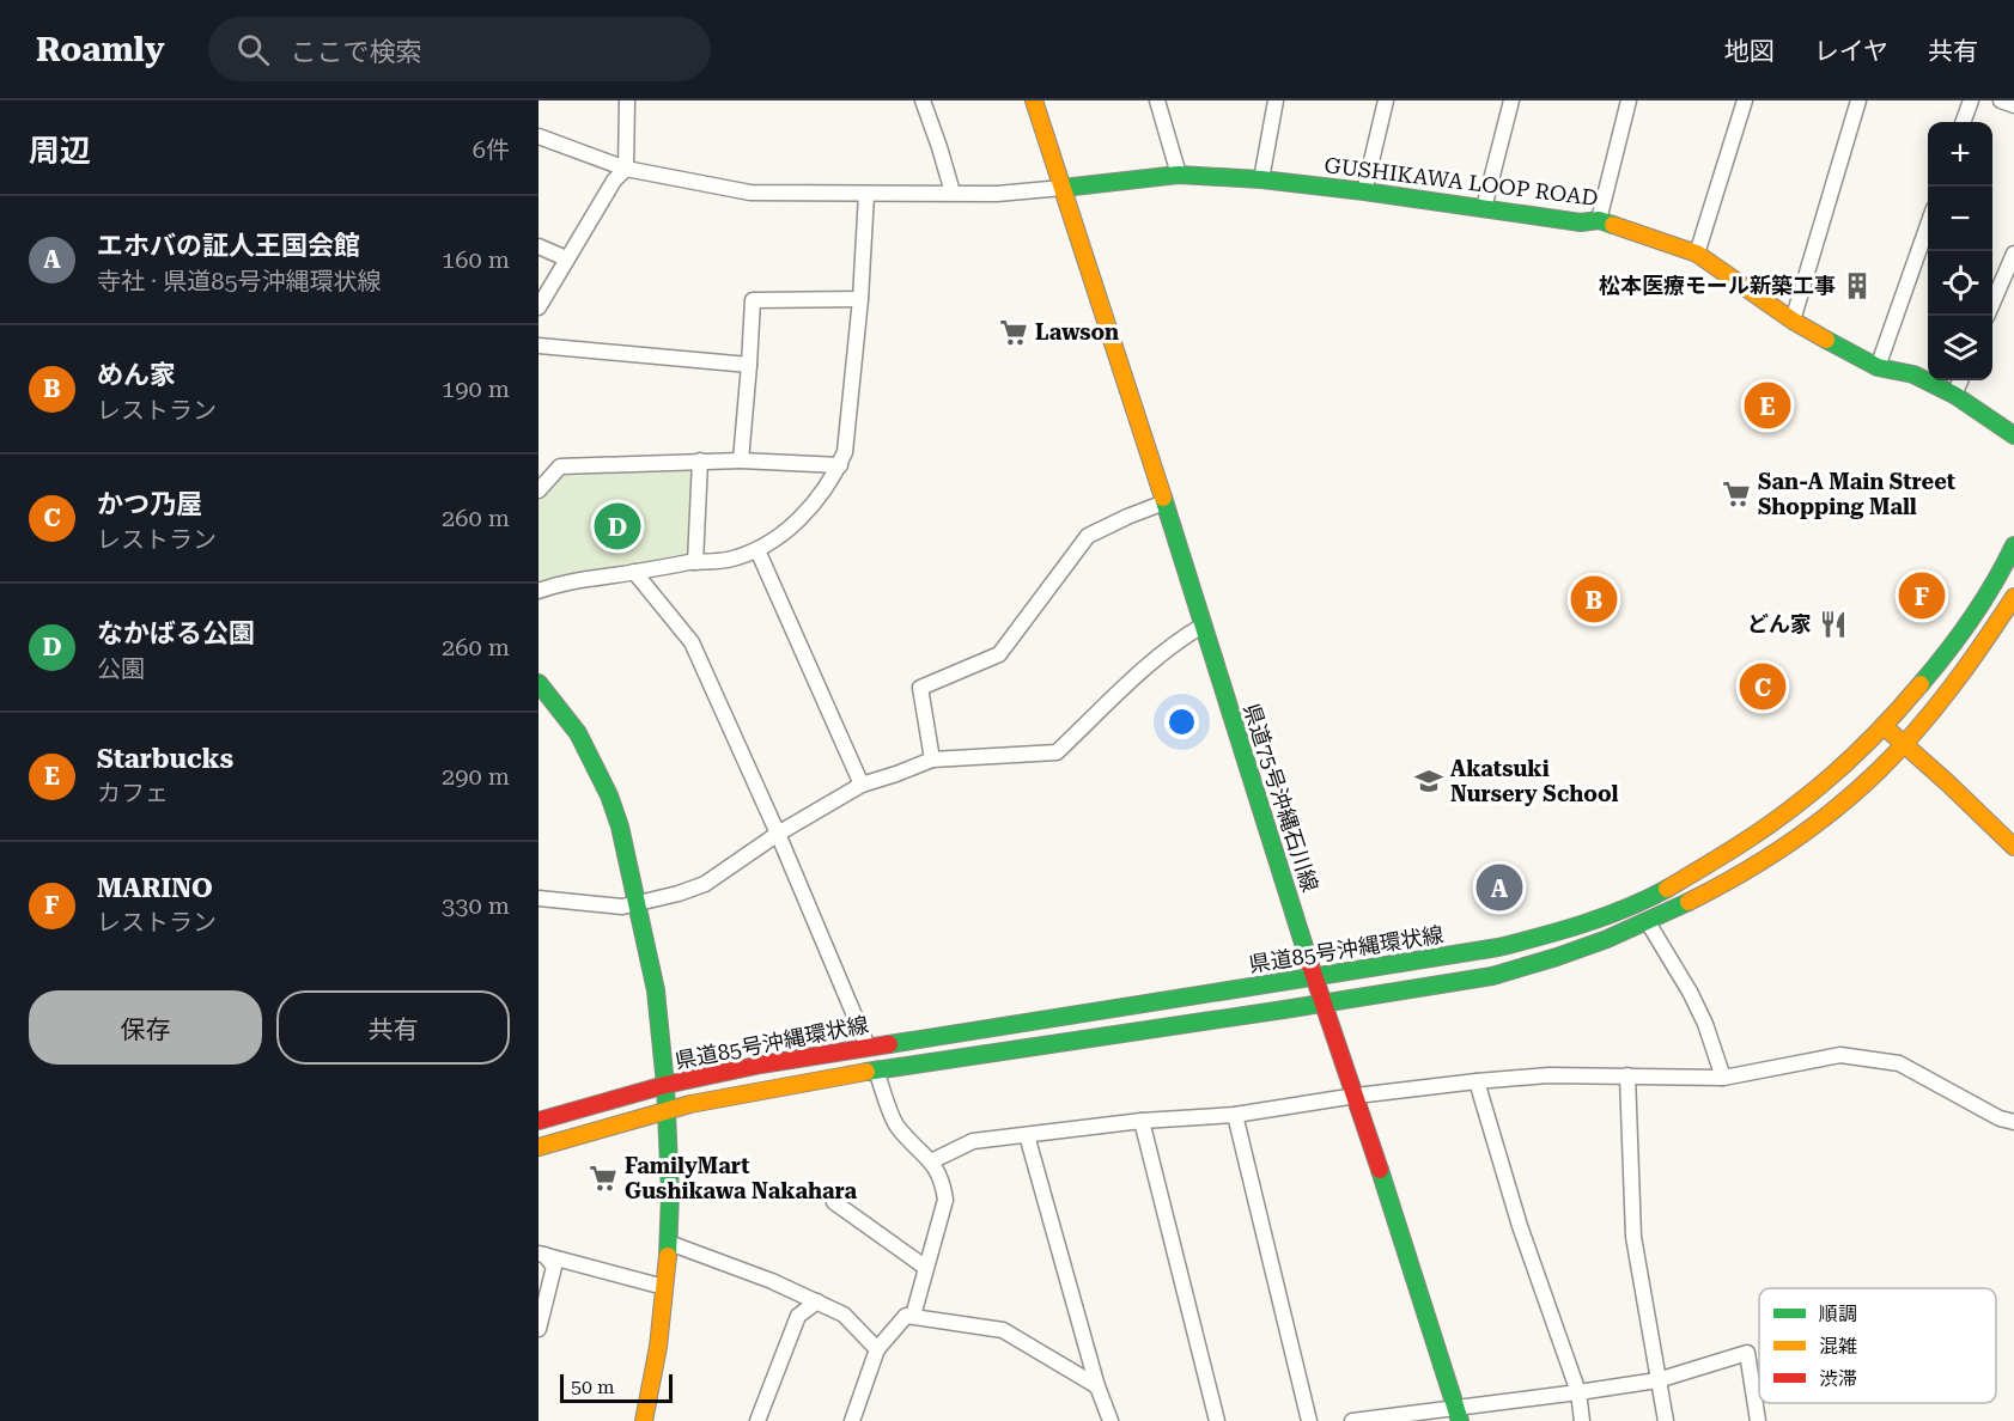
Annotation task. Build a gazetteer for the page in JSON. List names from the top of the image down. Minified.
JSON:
{"streets":{"main road":["GUSHIKAWA LOOP ROAD","県道75号沖縄石川線","県道85号沖縄環状線"]},"crossings":[["GUSHIKAWA LOOP ROAD","県道75号沖縄石川線"],["県道75号沖縄石川線","県道85号沖縄環状線"]],"places":{"building":["松本医療モール新築工事"],"supermarket":["Lawson","San-A Main Street Shopping Mall","FamilyMart Gushikawa Nakahara"],"restaurant":["どん家"],"school or university":["Akatsuki Nursery School"]},"legend":["順調","混雑","渋滞"],"scale_bar":"50 m","page":{"header":"Roamly","search":"ここで検索","nav":["地図","レイヤ","共有"],"heading":["周辺","6件"],"map_buttons":["+","−"],"list":[{"mark":"A","name":"エホバの証人王国会館","note":"寺社 · 県道85号沖縄環状線","value":"160 m"},{"mark":"B","name":"めん家","note":"レストラン","value":"190 m"},{"mark":"C","name":"かつ乃屋","note":"レストラン","value":"260 m"},{"mark":"D","name":"なかばる公園","note":"公園","value":"260 m"},{"mark":"E","name":"Starbucks","note":"カフェ","value":"290 m"},{"mark":"F","name":"MARINO","note":"レストラン","value":"330 m"}],"pins":["E","D","F","B","C","A"],"buttons":["保存","共有"],"scale":"50 m"}}
